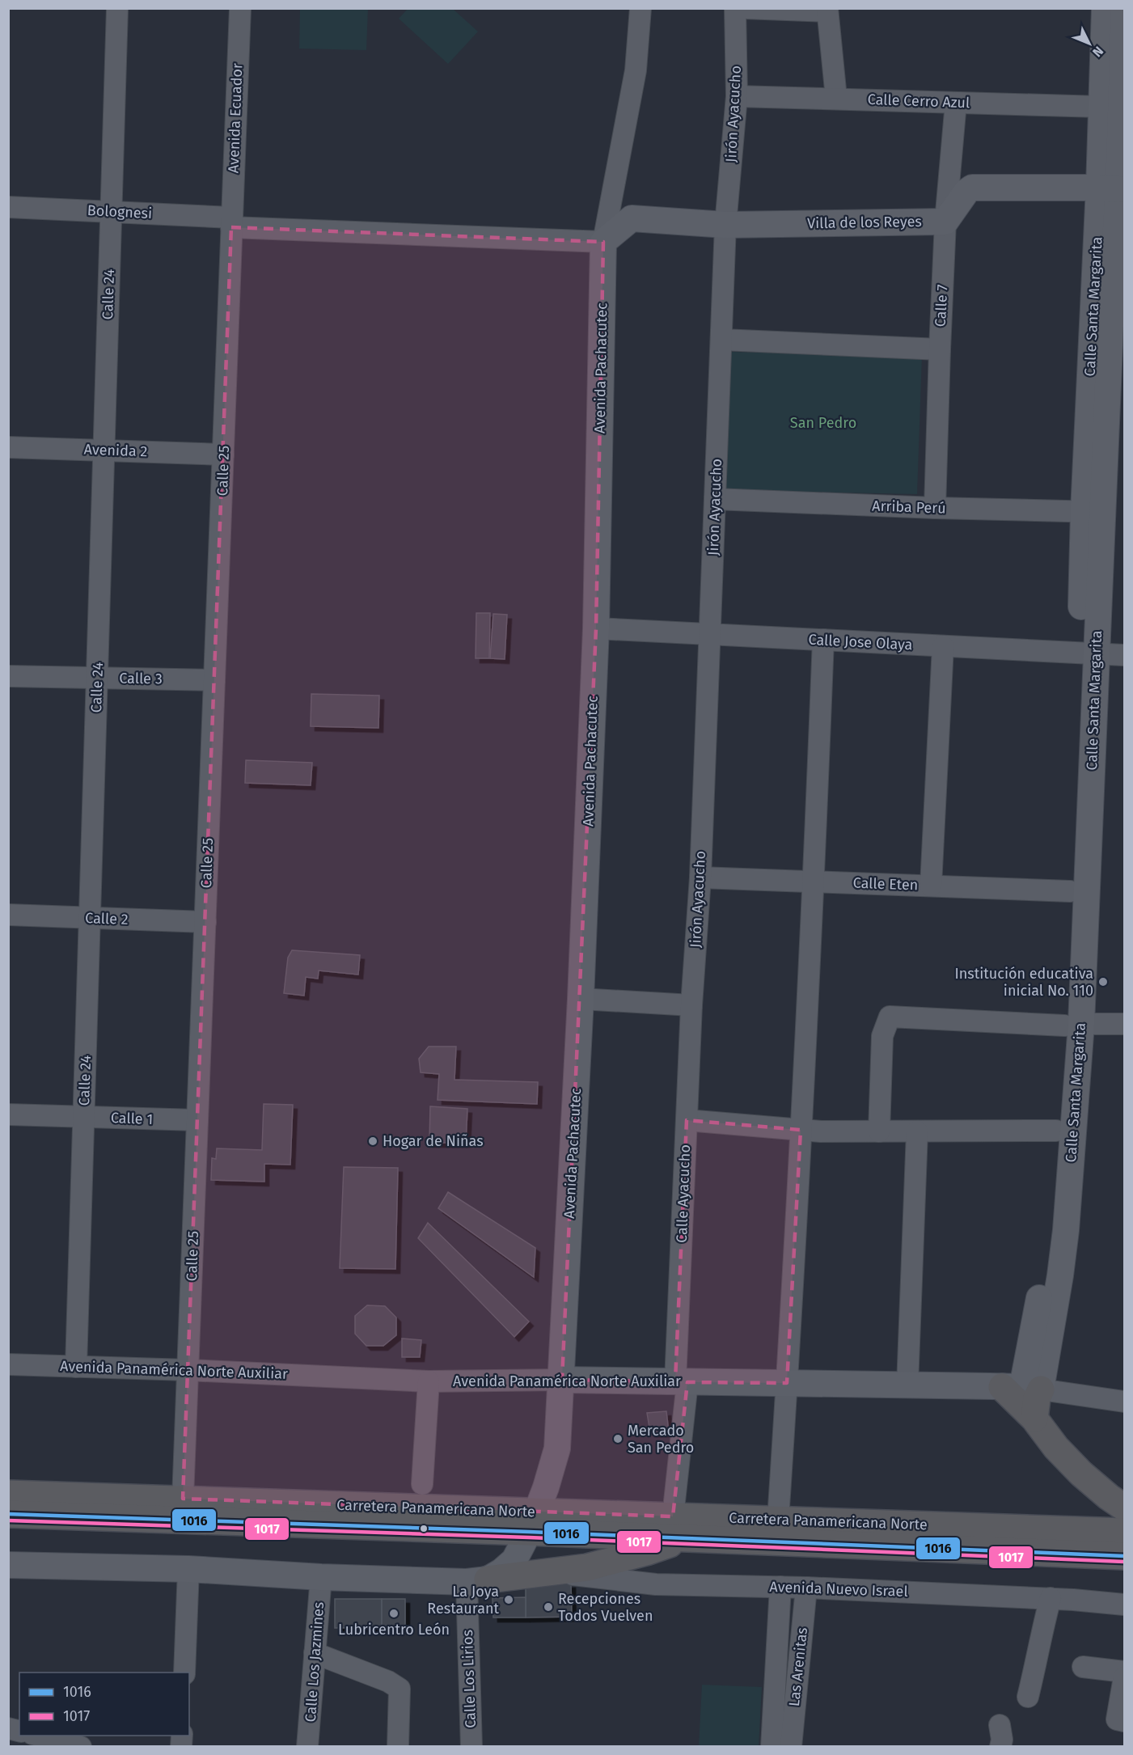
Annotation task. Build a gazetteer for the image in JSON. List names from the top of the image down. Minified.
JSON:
{"streets":{"highway":["Carretera Panamericana Norte"],"main road":["Villa de los Reyes","Calle Santa Margarita","Avenida Pachacutec","Avenida Panamérica Norte Auxiliar"],"street":["Calle Cerro Azul","Jirón Ayacucho","Avenida Ecuador","Bolognesi","Calle 24","Calle 7","Avenida 2","Calle 25","Arriba Perú","Calle Jose Olaya","Calle 3","Calle Eten","Calle 2","Calle 1","Calle Ayacucho","Avenida Nuevo Israel","Calle Los Jazmines","Las Arenitas","Calle Los Lirios"]},"crossings":[["Calle Cerro Azul","Jirón Ayacucho"],["Calle Cerro Azul","Calle 7"],["Calle Cerro Azul","Calle Santa Margarita"],["Jirón Ayacucho","Villa de los Reyes"],["Jirón Ayacucho","Arriba Perú"],["Jirón Ayacucho","Calle Jose Olaya"],["Jirón Ayacucho","Calle Eten"],["Jirón Ayacucho","Calle Ayacucho"],["Avenida Ecuador","Bolognesi"],["Avenida Ecuador","Calle 25"],["Bolognesi","Villa de los Reyes"],["Bolognesi","Calle 24"],["Bolognesi","Avenida Pachacutec"],["Bolognesi","Calle 25"],["Villa de los Reyes","Calle 7"],["Villa de los Reyes","Avenida Pachacutec"],["Calle 24","Avenida 2"],["Calle 24","Calle 3"],["Calle 24","Calle 2"],["Calle 24","Calle 1"],["Calle 24","Avenida Panamérica Norte Auxiliar"],["Calle 7","Arriba Perú"],["Calle Santa Margarita","Arriba Perú"],["Calle Santa Margarita","Calle Jose Olaya"],["Calle Santa Margarita","Calle Eten"],["Calle Santa Margarita","Avenida Panamérica Norte Auxiliar"],["Avenida Pachacutec","Calle Jose Olaya"],["Avenida Pachacutec","Avenida Panamérica Norte Auxiliar"],["Avenida Pachacutec","Carretera Panamericana Norte"],["Avenida Pachacutec","Calle Los Lirios"],["Avenida 2","Calle 25"],["Calle 25","Calle 3"],["Calle 25","Calle 2"],["Calle 25","Calle 1"],["Calle 25","Avenida Panamérica Norte Auxiliar"],["Calle 25","Carretera Panamericana Norte"],["Calle Ayacucho","Avenida Panamérica Norte Auxiliar"],["Calle Ayacucho","Carretera Panamericana Norte"],["Avenida Nuevo Israel","Las Arenitas"]],"parks":["San Pedro"],"places":["Institución educativa inicial No. 110","Hogar de Niñas","Mercado San Pedro","La Joya Restaurant","Recepciones Todos Vuelven","Lubricentro León"],"lines":["transit line 1016","transit line 1017"],"legend":["1016","1017"],"north":"bottom right"}
